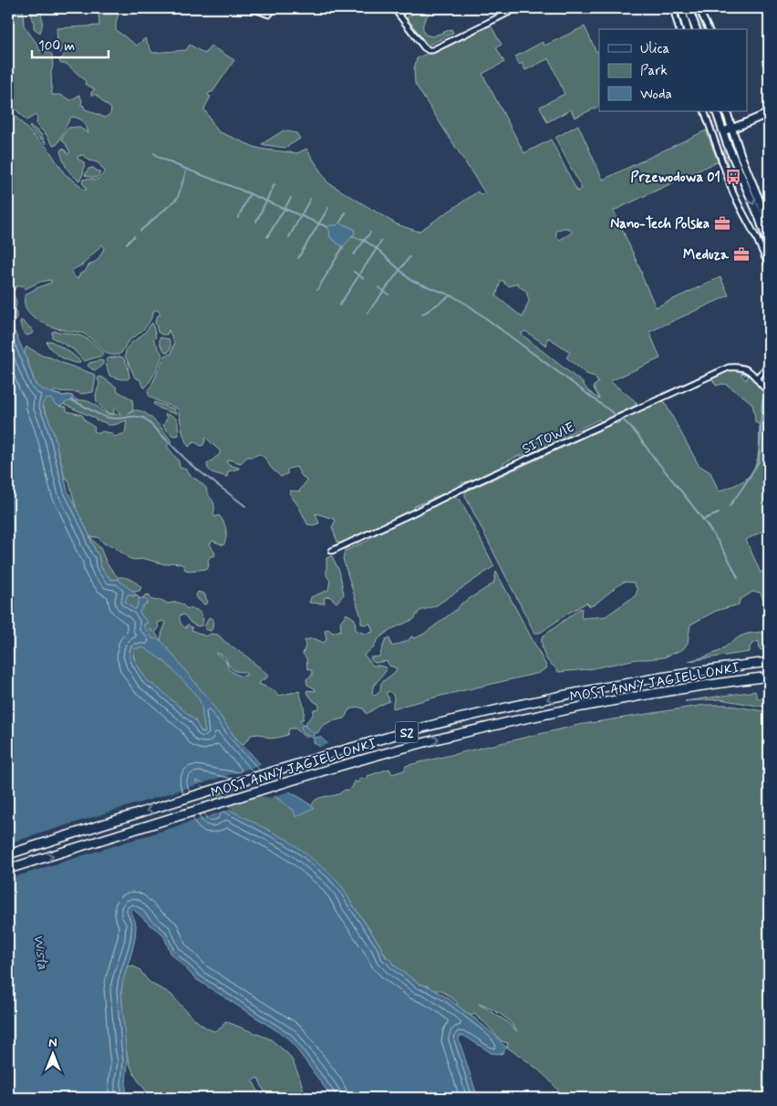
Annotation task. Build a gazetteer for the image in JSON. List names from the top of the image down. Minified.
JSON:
{"streets":{"highway":["MOST ANNY JAGIELLONKI","S2"],"street":["SITOWIE"]},"water":["Wisła"],"places":{"bus stop":["Przewodowa 01"],"office":["Nano-Tech Polska","Meduza"]},"legend":["Ulica","Park","Woda"],"scale_bar":"100 m","north":"top"}
